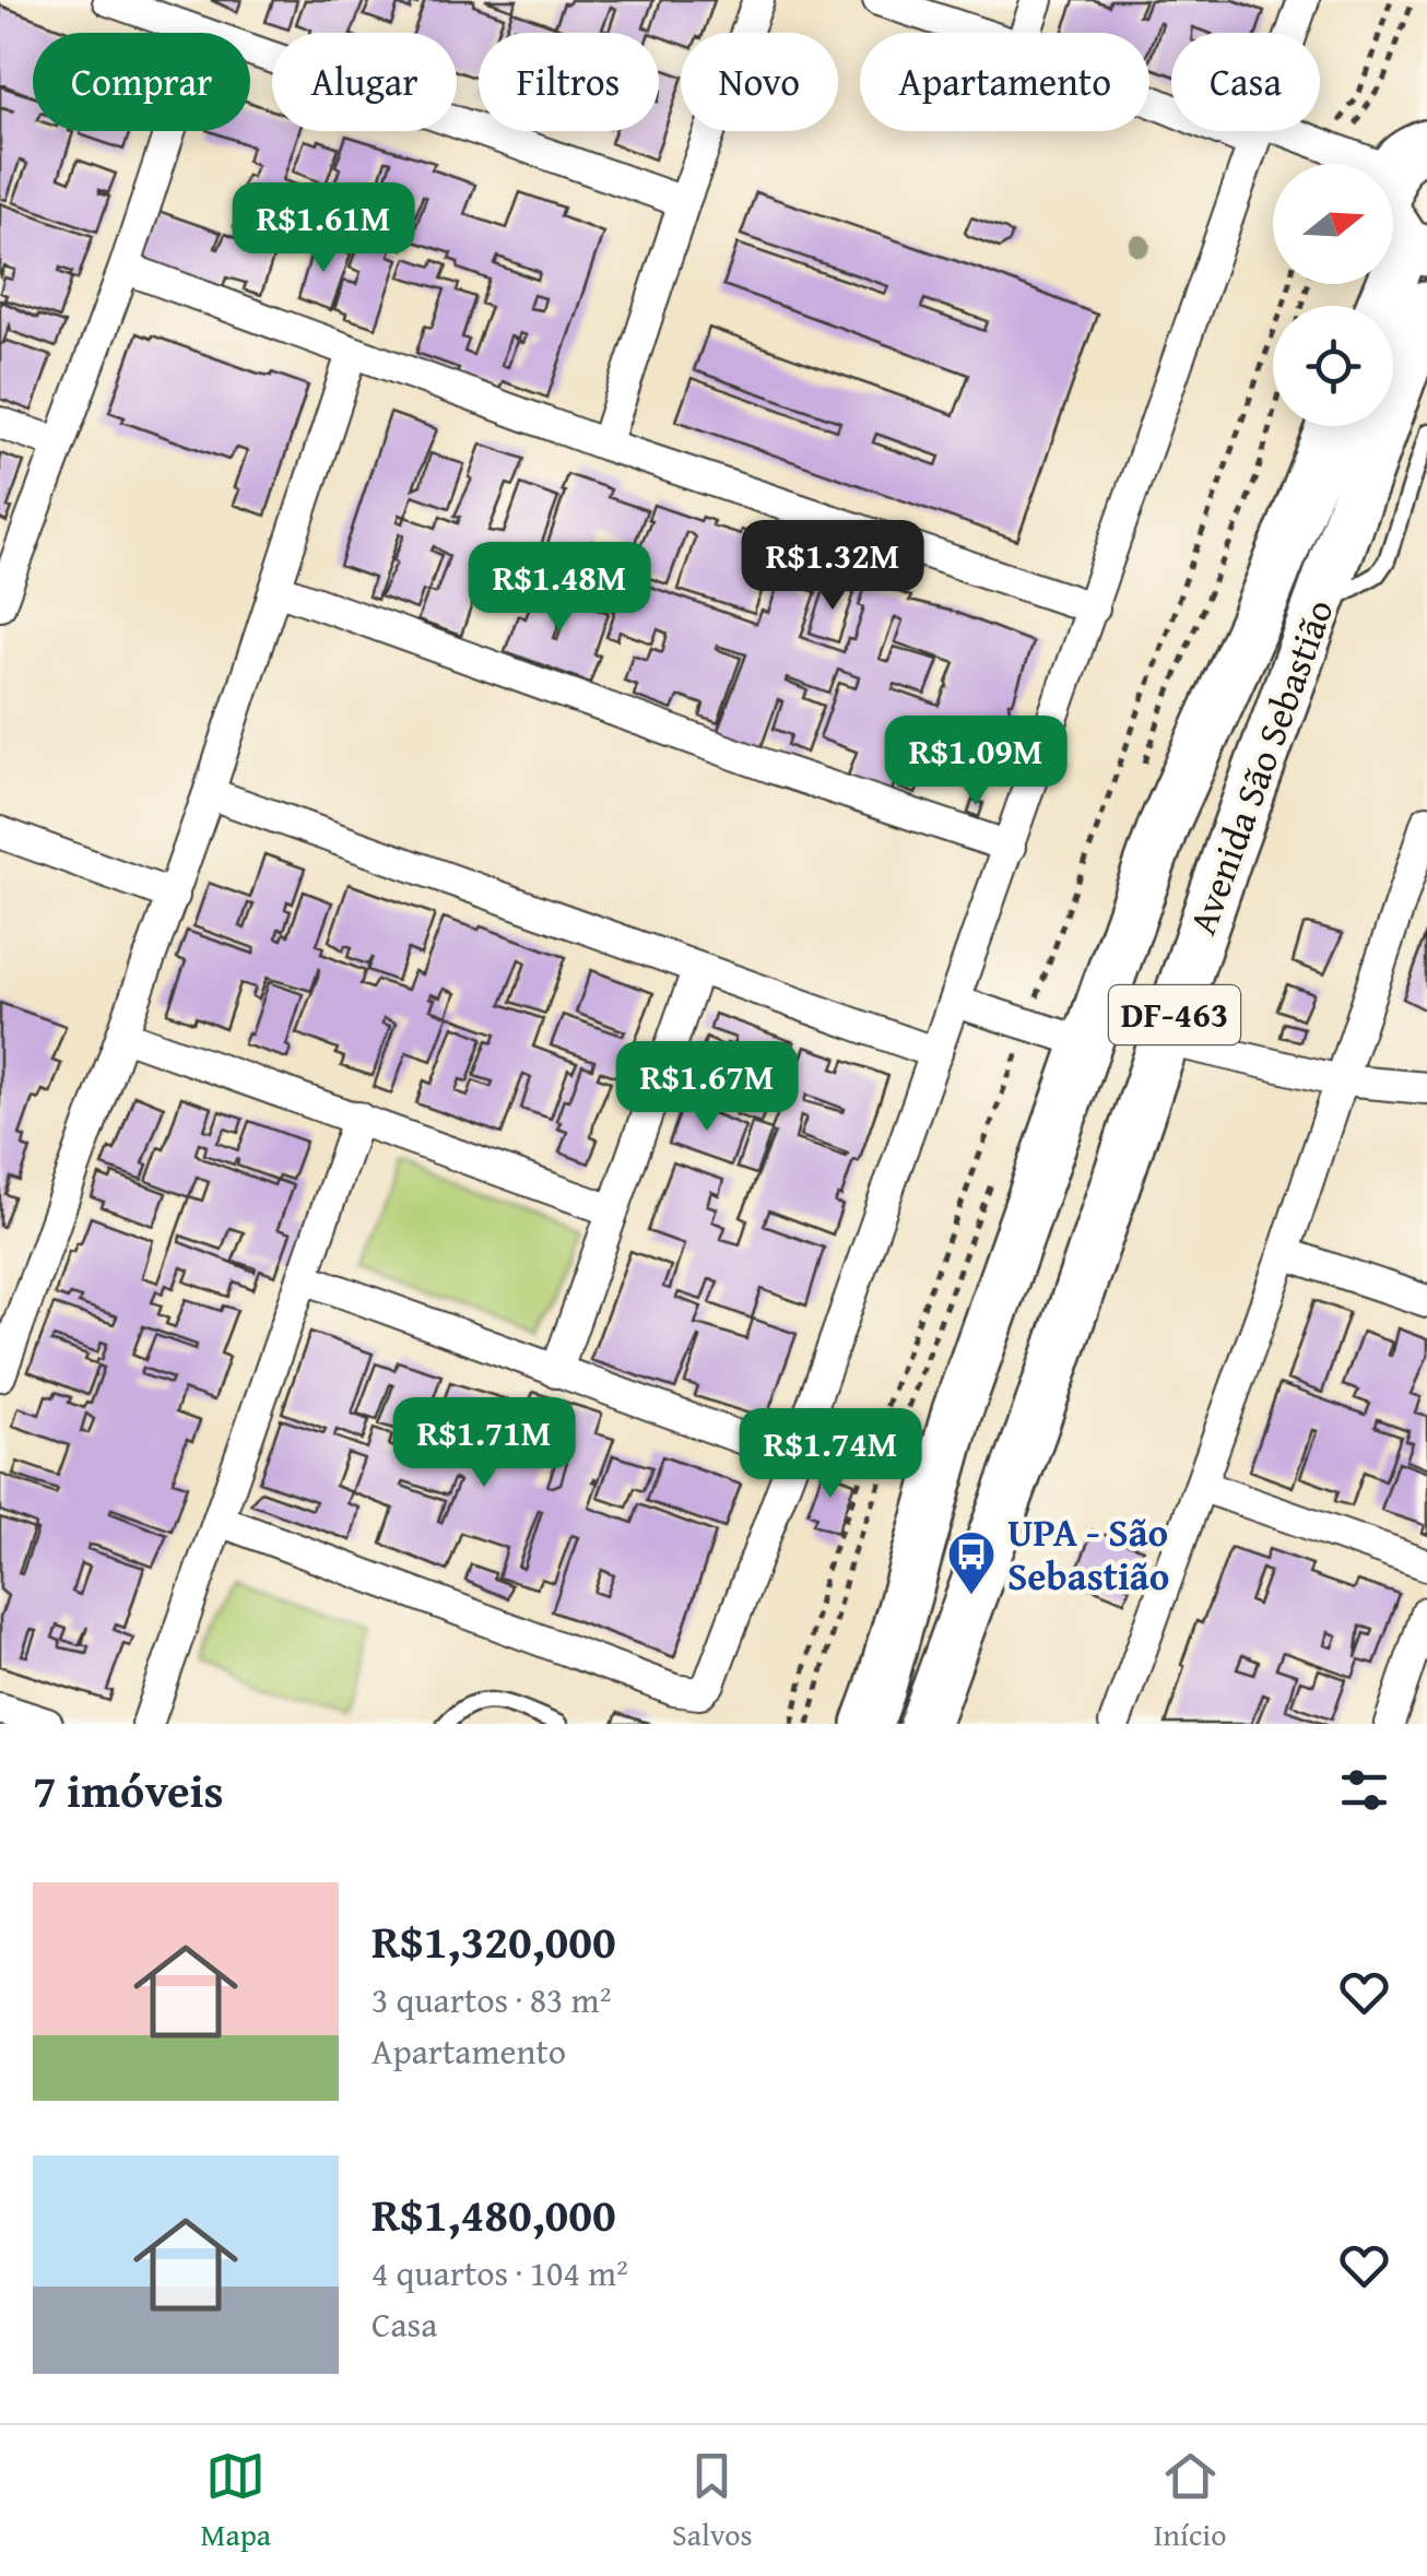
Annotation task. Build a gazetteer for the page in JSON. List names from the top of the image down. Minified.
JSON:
{"streets":{"main road":["Avenida São Sebastião","DF-463"]},"crossings":[["Avenida São Sebastião","DF-463"]],"places":{"bus stop":["UPA - São Sebastião"]},"north":"right","page":{"chip":["Comprar","Alugar","Filtros","Novo","Apartamento","Casa"],"price":["R$1.61M","R$1.32M","R$1.48M","R$1.09M","R$1.67M","R$1.71M","R$1.74M"],"heading":"7 imóveis","list":[{"name":"R$1,320,000","note":"3 quartos · 83 m² · Apartamento"},{"name":"R$1,480,000","note":"4 quartos · 104 m² · Casa"}],"tabs":["Mapa","Salvos","Início"]}}
